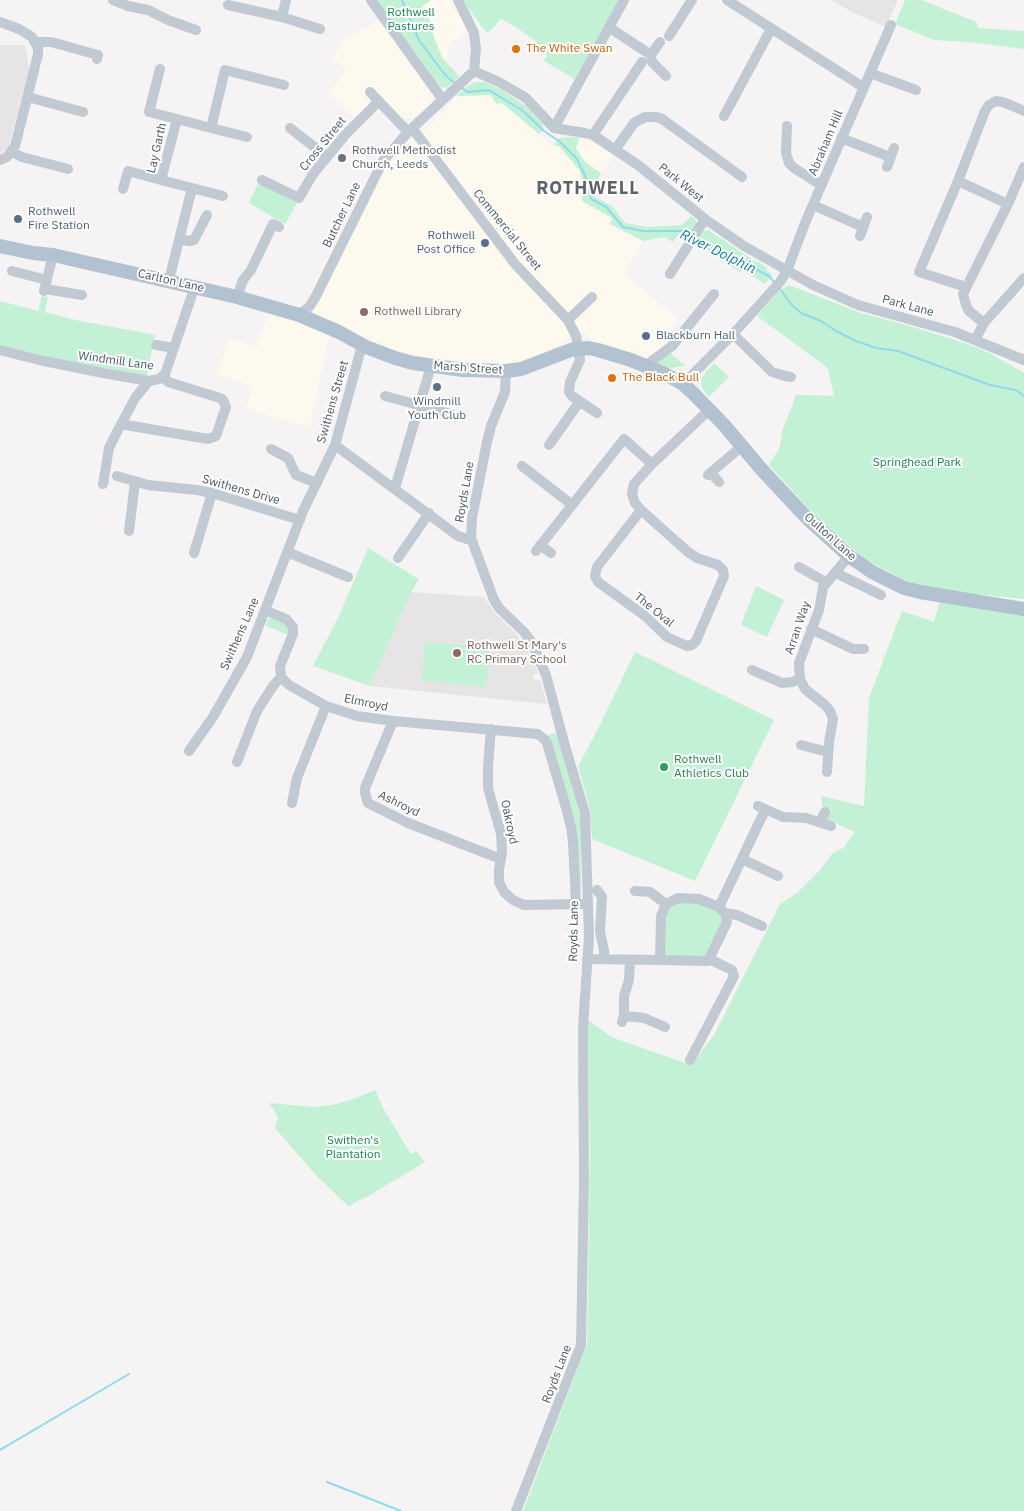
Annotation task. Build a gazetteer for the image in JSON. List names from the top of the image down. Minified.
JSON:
{"streets":{"main road":["Carlton Lane","Marsh Street","Oulton Lane"],"street":["Abraham Hill","Cross Street","Lay Garth","Park West","Butcher Lane","Commercial Street","Park Lane","Windmill Lane","Swithens Street","Swithens Drive","Royds Lane","The Oval","Arran Way","Swithens Lane","Elmroyd","Ashroyd","Oakroyd"]},"crossings":[["Abraham Hill","Park West"],["Abraham Hill","Park Lane"],["Abraham Hill","Marsh Street"],["Abraham Hill","Oulton Lane"],["Cross Street","Commercial Street"],["Park West","Park Lane"],["Butcher Lane","Commercial Street"],["Butcher Lane","Carlton Lane"],["Commercial Street","Marsh Street"],["Carlton Lane","Windmill Lane"],["Carlton Lane","Marsh Street"],["Marsh Street","Swithens Street"],["Marsh Street","Royds Lane"],["Marsh Street","Oulton Lane"],["Swithens Street","Swithens Drive"],["Swithens Street","Swithens Lane"],["Swithens Drive","Swithens Lane"],["Royds Lane","Elmroyd"],["Royds Lane","Oakroyd"],["Oulton Lane","The Oval"],["Elmroyd","Ashroyd"],["Elmroyd","Oakroyd"],["Ashroyd","Oakroyd"]],"districts":["ROTHWELL"],"water":["River Dolphin"],"parks":["Rothwell Pastures","Springhead Park","Swithen's Plantation"],"places":["The White Swan","Rothwell Methodist Church, Leeds","Rothwell Fire Station","Rothwell Post Office","Rothwell Library","Blackburn Hall","The Black Bull","Windmill Youth Club","Rothwell St Mary's RC Primary School","Rothwell Athletics Club"]}
